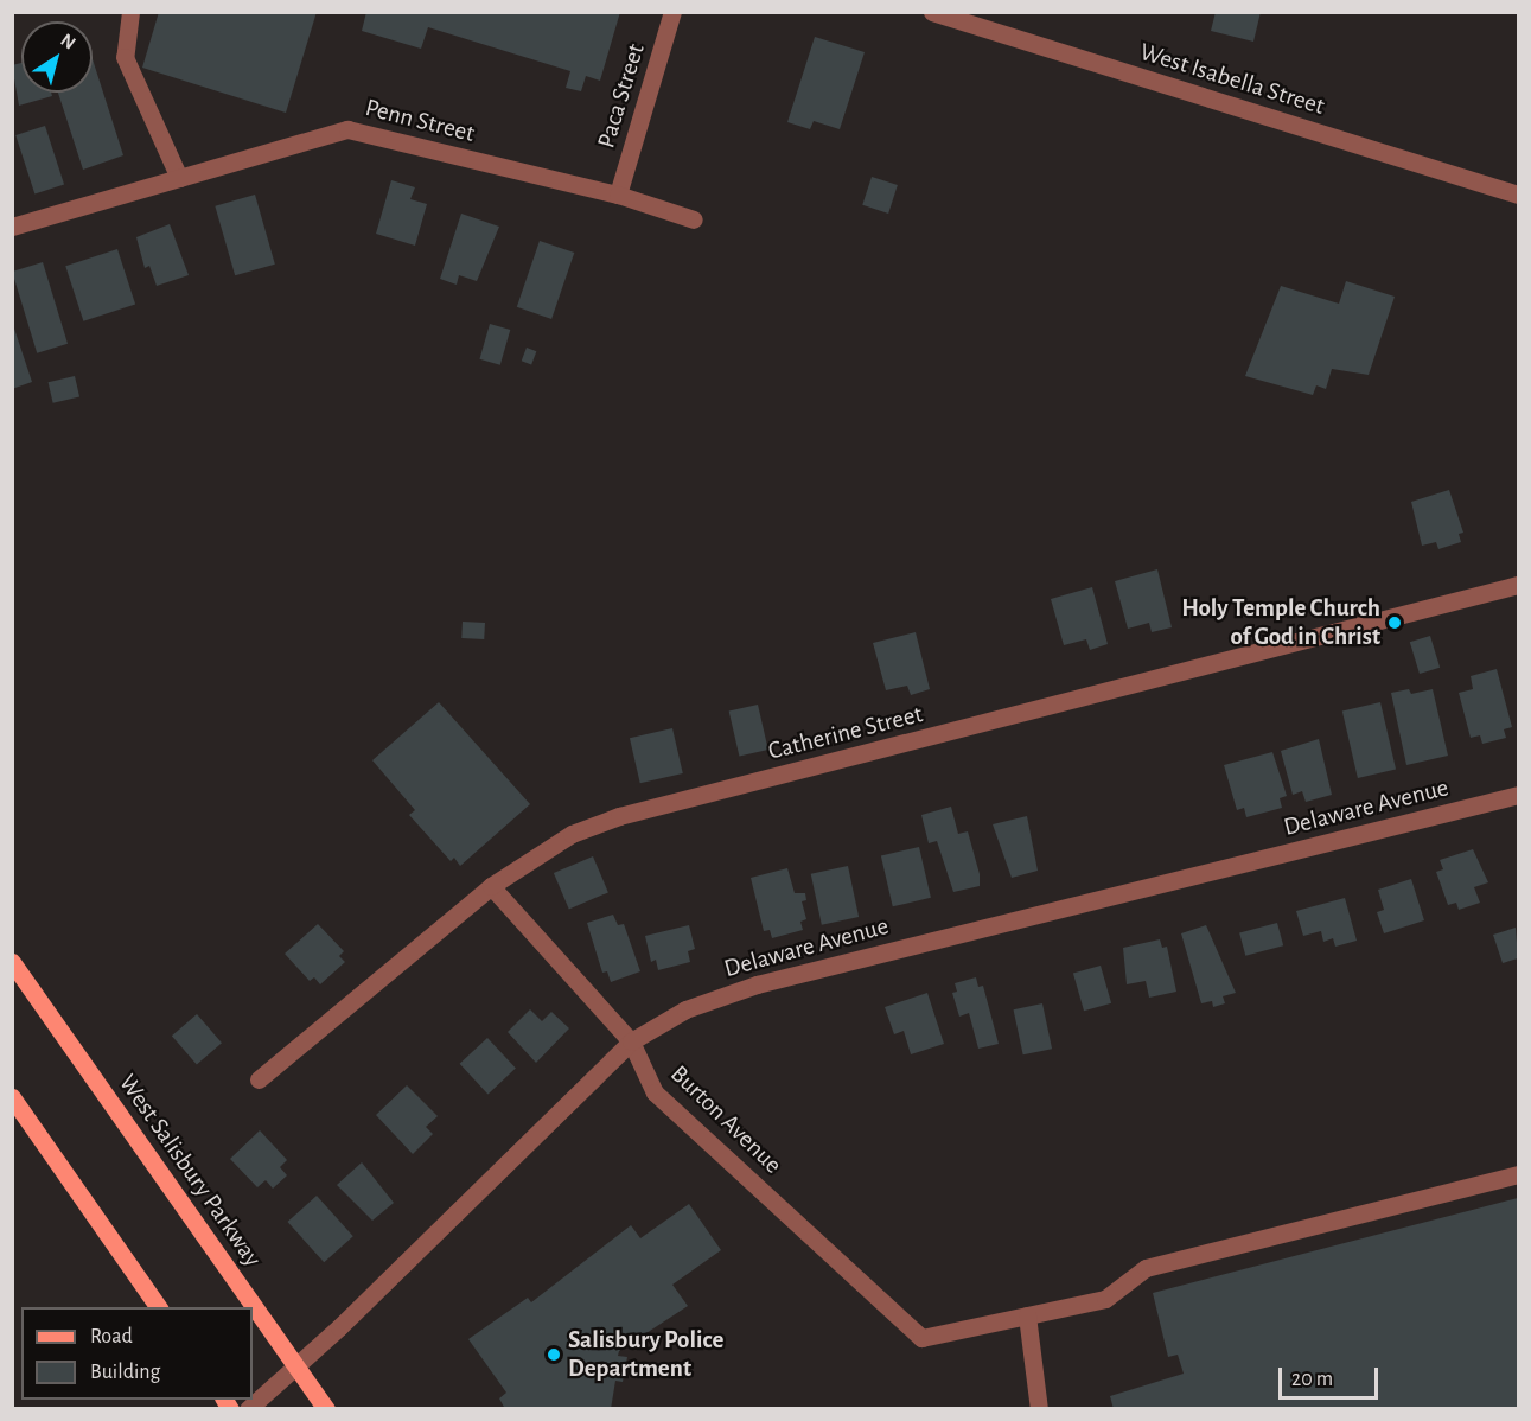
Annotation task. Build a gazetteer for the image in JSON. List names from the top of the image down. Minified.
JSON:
{"streets":{"main road":["West Salisbury Parkway"],"street":["West Isabella Street","Paca Street","Penn Street","Catherine Street","Delaware Avenue","Burton Avenue"]},"crossings":[["Paca Street","Penn Street"],["Catherine Street","Burton Avenue"],["Delaware Avenue","Burton Avenue"],["Delaware Avenue","West Salisbury Parkway"]],"places":["Holy Temple Church of God in Christ","Salisbury Police Department"],"legend":["Road","Building"],"scale_bar":"20 m","north":"top right"}
